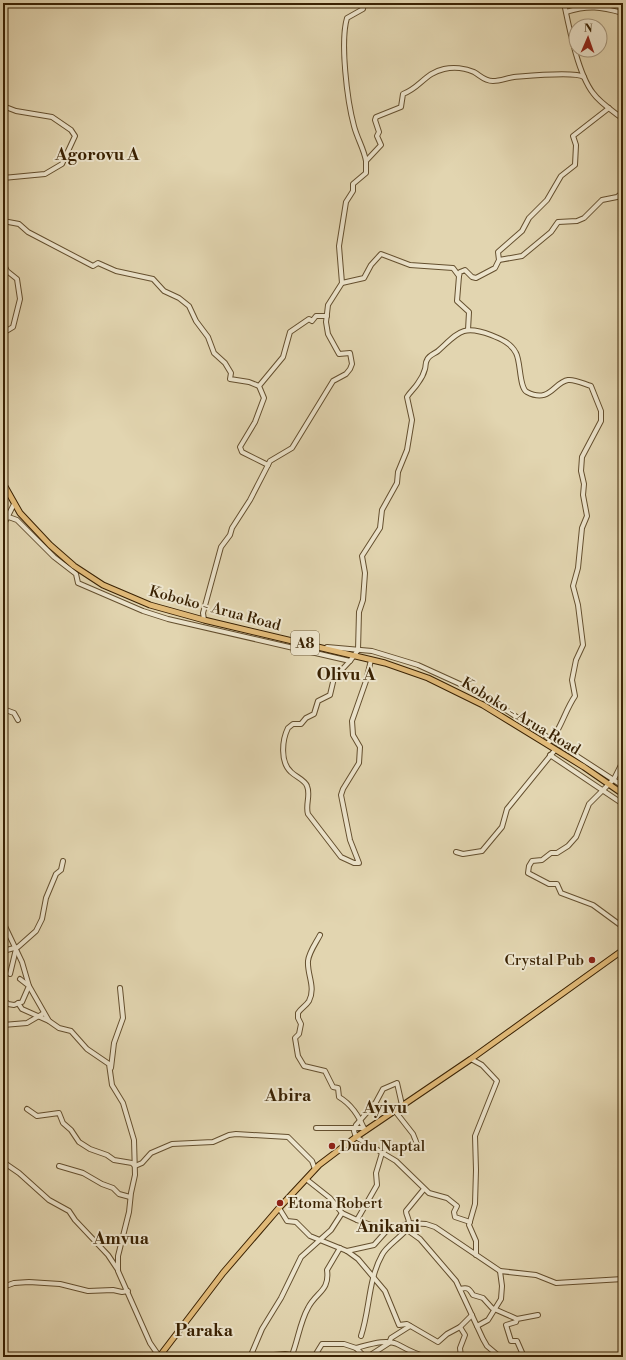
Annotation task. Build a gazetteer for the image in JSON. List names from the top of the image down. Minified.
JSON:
{"streets":{"main road":["Koboko - Arua Road","A8"]},"districts":["Agorovu A","Olivu A","Abira","Ayivu","Anikani","Amvua","Paraka"],"places":["Crystal Pub","Dudu Naptal","Etoma Robert"],"north":"top"}
